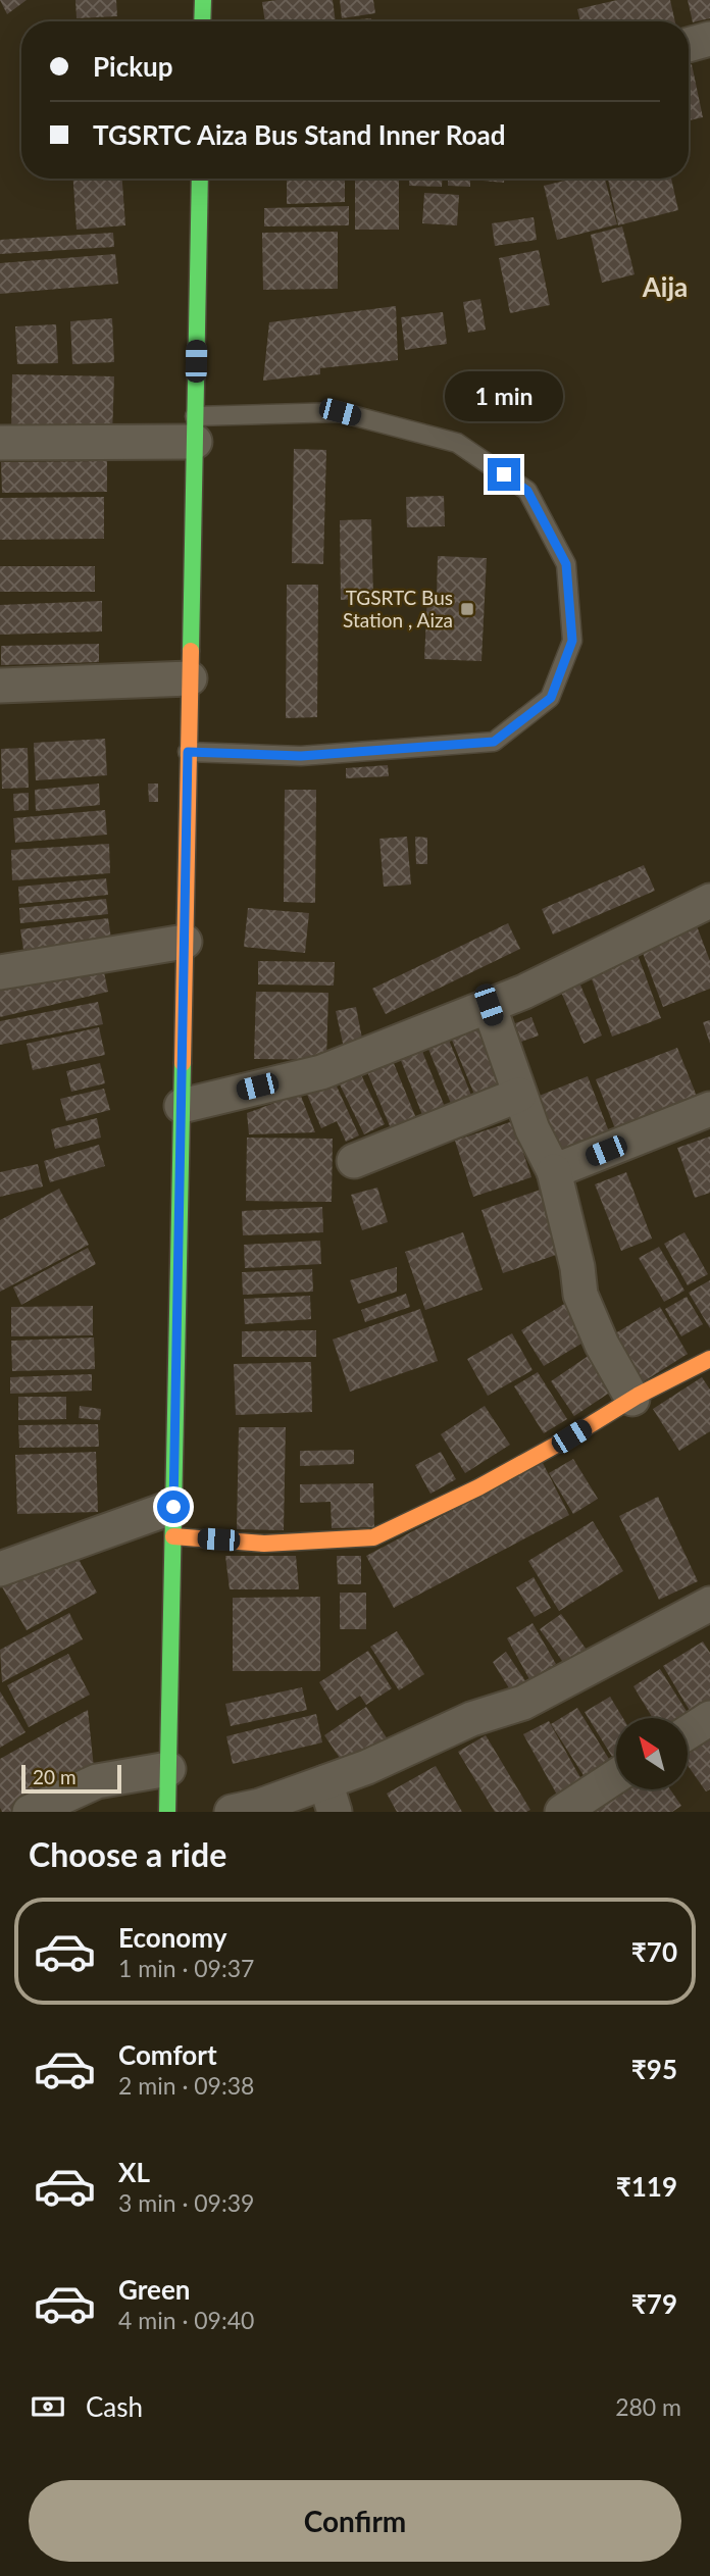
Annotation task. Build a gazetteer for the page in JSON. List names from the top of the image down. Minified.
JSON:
{"districts":["Aija"],"places":{"transit":["TGSRTC Bus Station , Aiza"]},"scale_bar":"20 m","north":"top left","page":{"banner":["Pickup","TGSRTC Aiza Bus Stand Inner Road"],"bubble":"1 min","scale":"20 m","heading":"Choose a ride","list":[{"name":"Economy","note":"1 min · 09:37","value":"₹70"},{"name":"Comfort","note":"2 min · 09:38","value":"₹95"},{"name":"XL","note":"3 min · 09:39","value":"₹119"},{"name":"Green","note":"4 min · 09:40","value":"₹79"}],"pay":["Cash","280 m"],"buttons":"Confirm"}}
